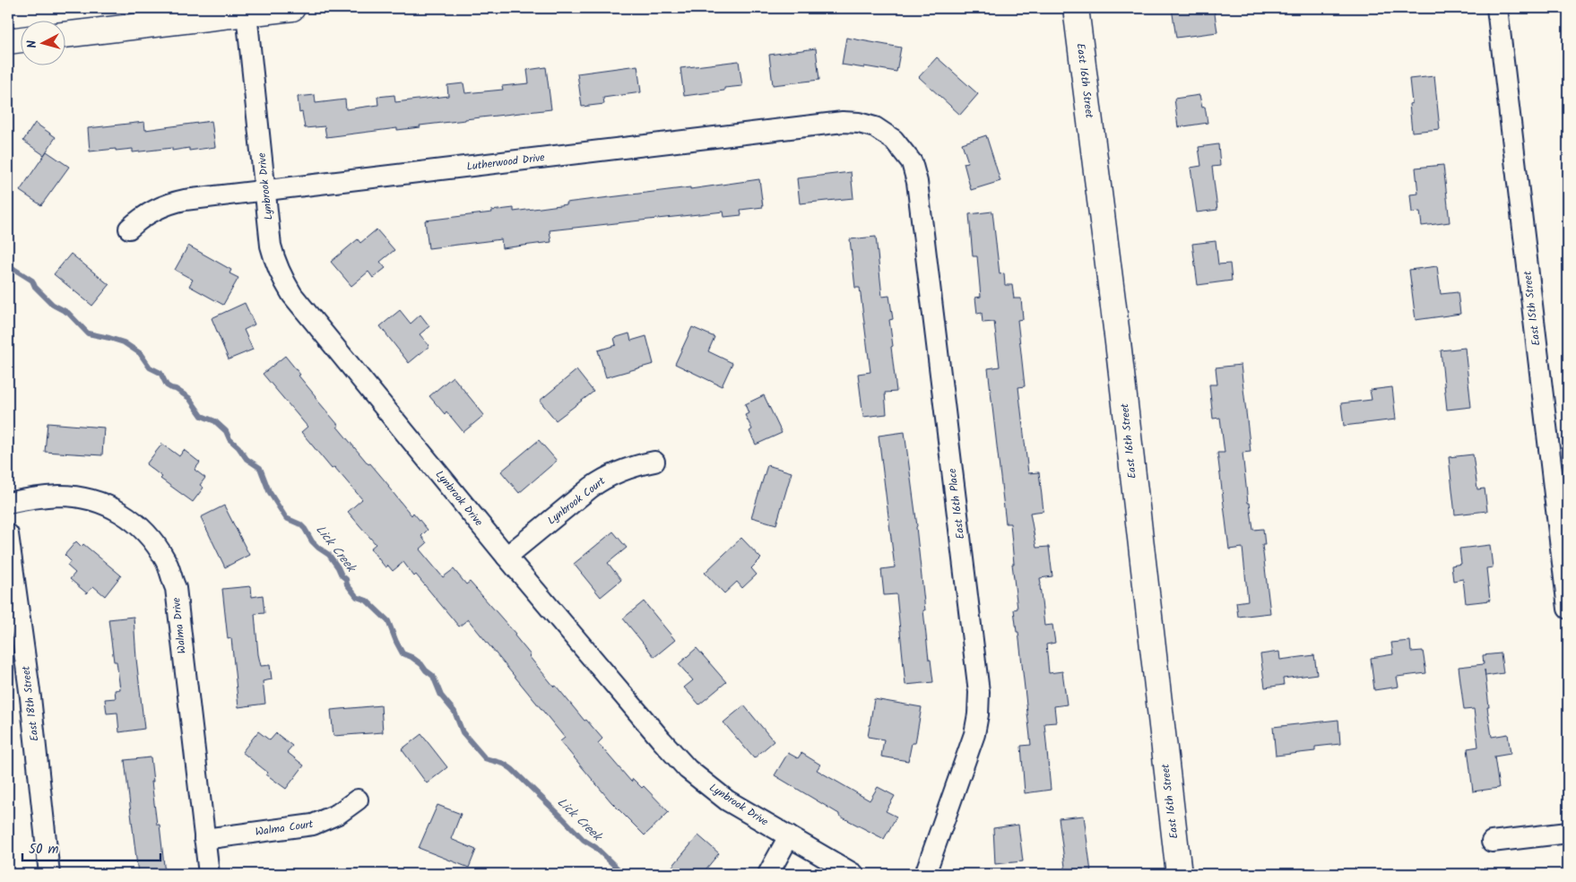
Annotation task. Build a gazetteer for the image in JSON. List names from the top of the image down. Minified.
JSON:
{"streets":{"street":["East 16th Street","Lutherwood Drive","Lynbrook Drive","East 15th Street","Lynbrook Court","East 16th Place","Walma Drive","East 18th Street","Walma Court"]},"crossings":[["Lutherwood Drive","Lynbrook Drive"],["Lutherwood Drive","East 16th Place"],["Lynbrook Drive","Lynbrook Court"],["Walma Drive","Walma Court"]],"water":["Lick Creek"],"scale_bar":"50 m","north":"left"}
